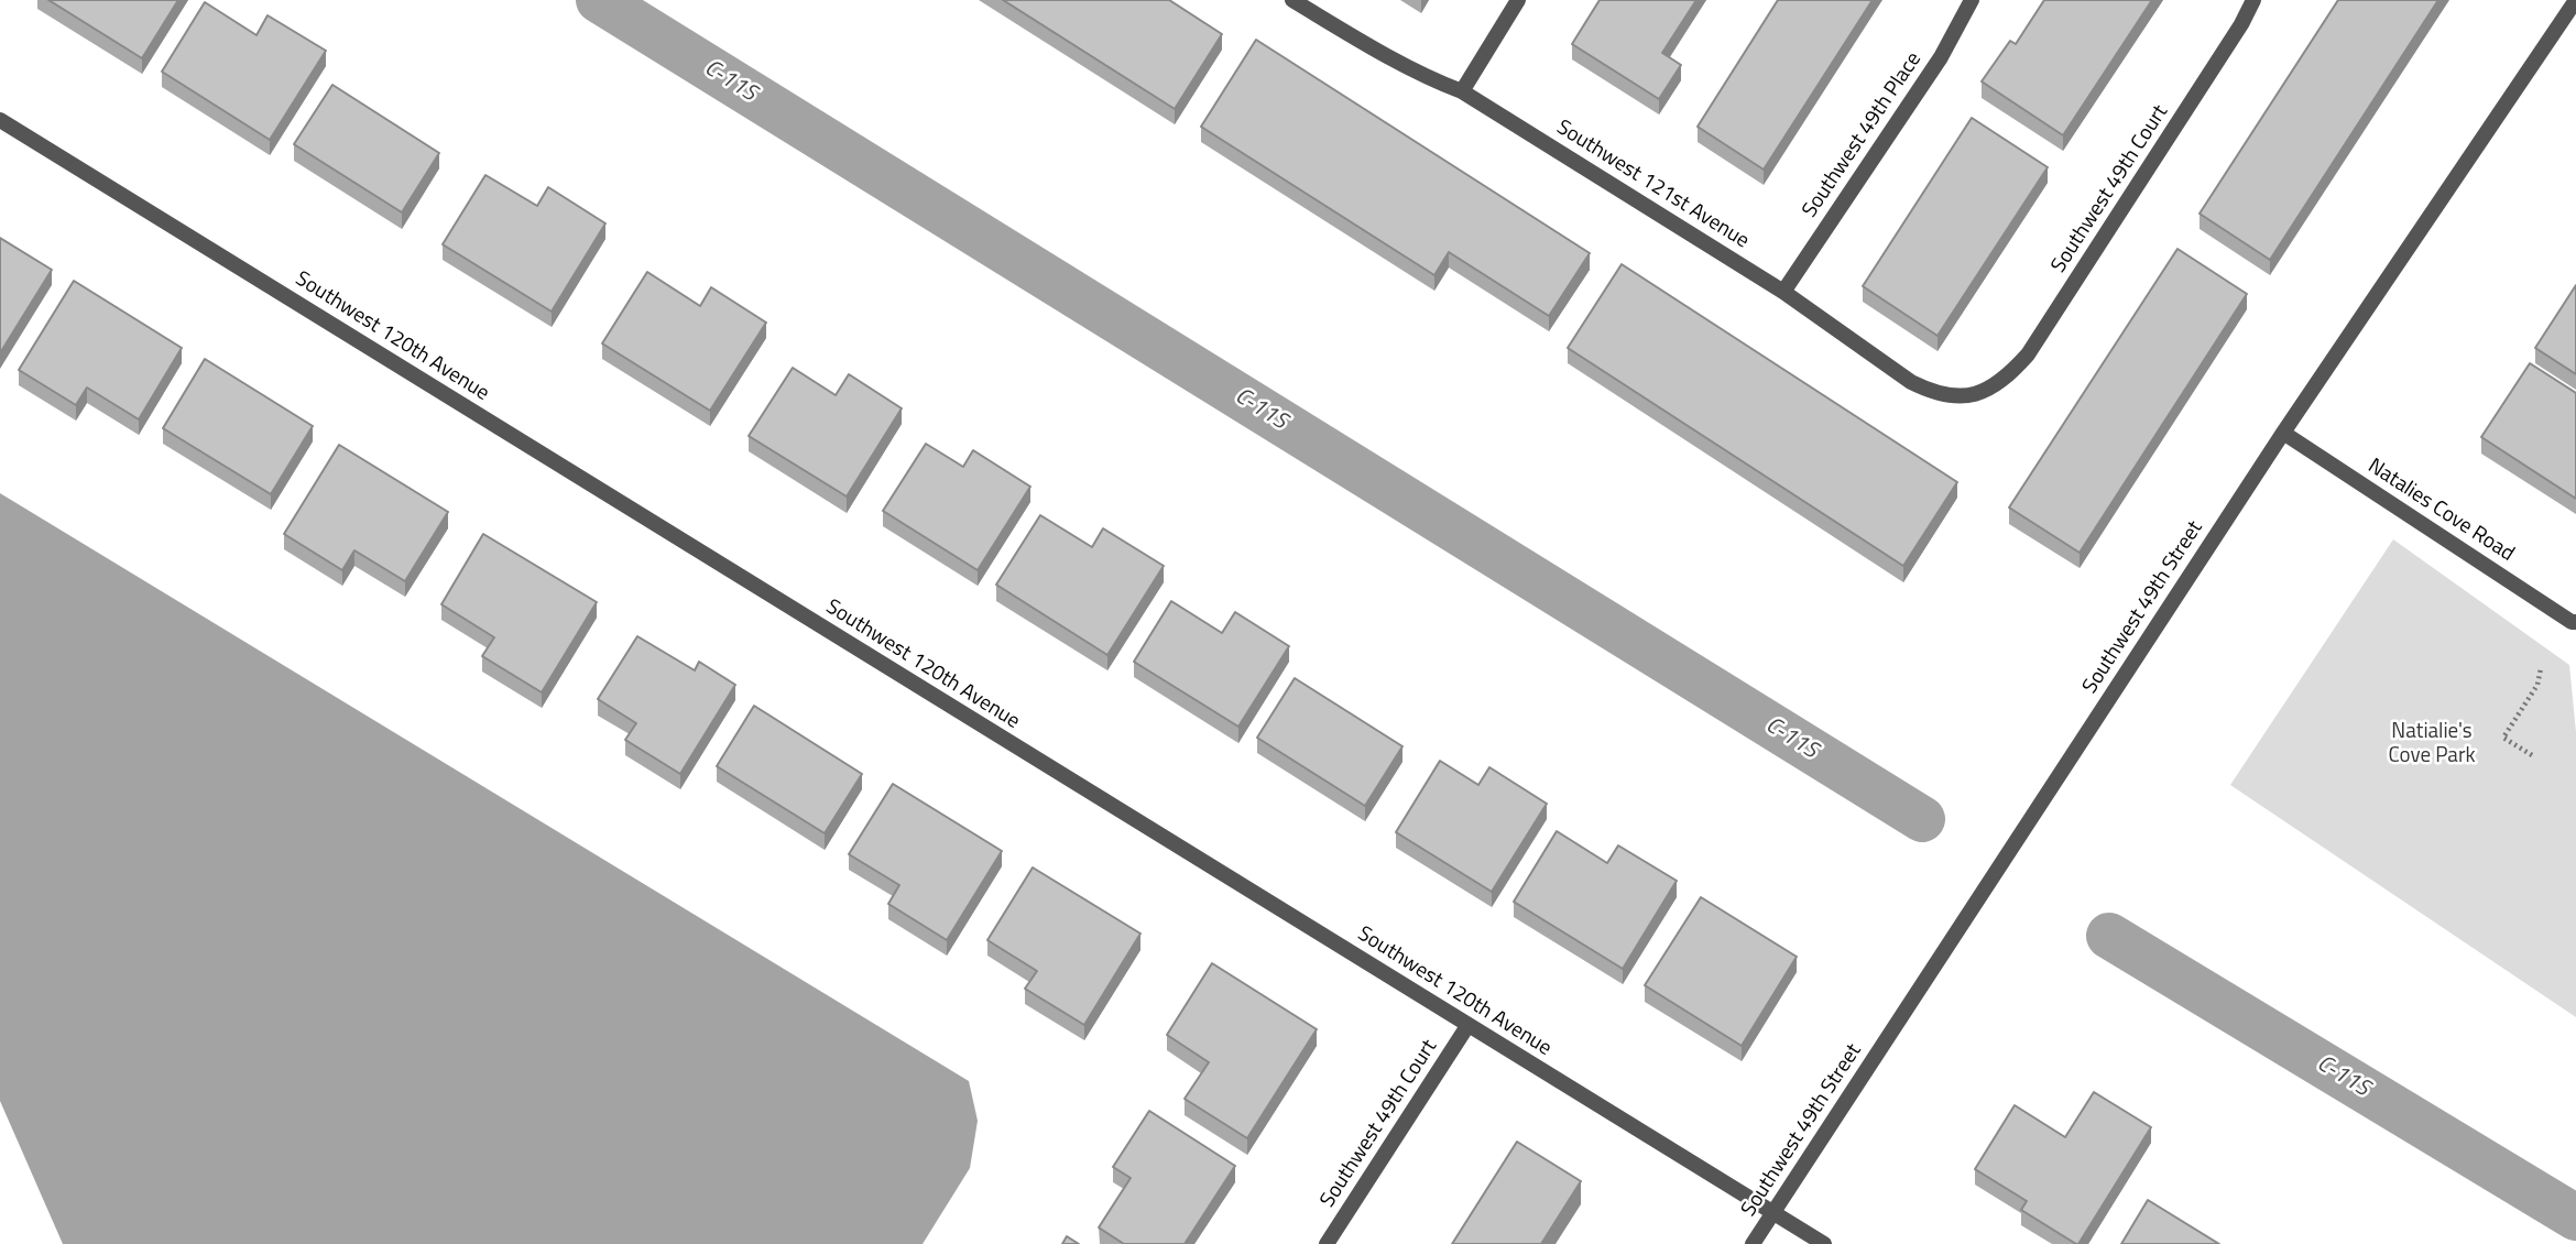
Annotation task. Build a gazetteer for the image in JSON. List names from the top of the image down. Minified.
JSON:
{"streets":{"street":["Southwest 49th Place","Southwest 121st Avenue","Southwest 49th Court","Southwest 120th Avenue","Natalies Cove Road","Southwest 49th Street"]},"crossings":[["Southwest 49th Place","Southwest 121st Avenue"],["Southwest 121st Avenue","Southwest 49th Court"],["Southwest 49th Court","Southwest 120th Avenue"],["Southwest 120th Avenue","Southwest 49th Street"],["Natalies Cove Road","Southwest 49th Street"]],"water":["C-11S"],"parks":["Natialie's Cove Park"]}
